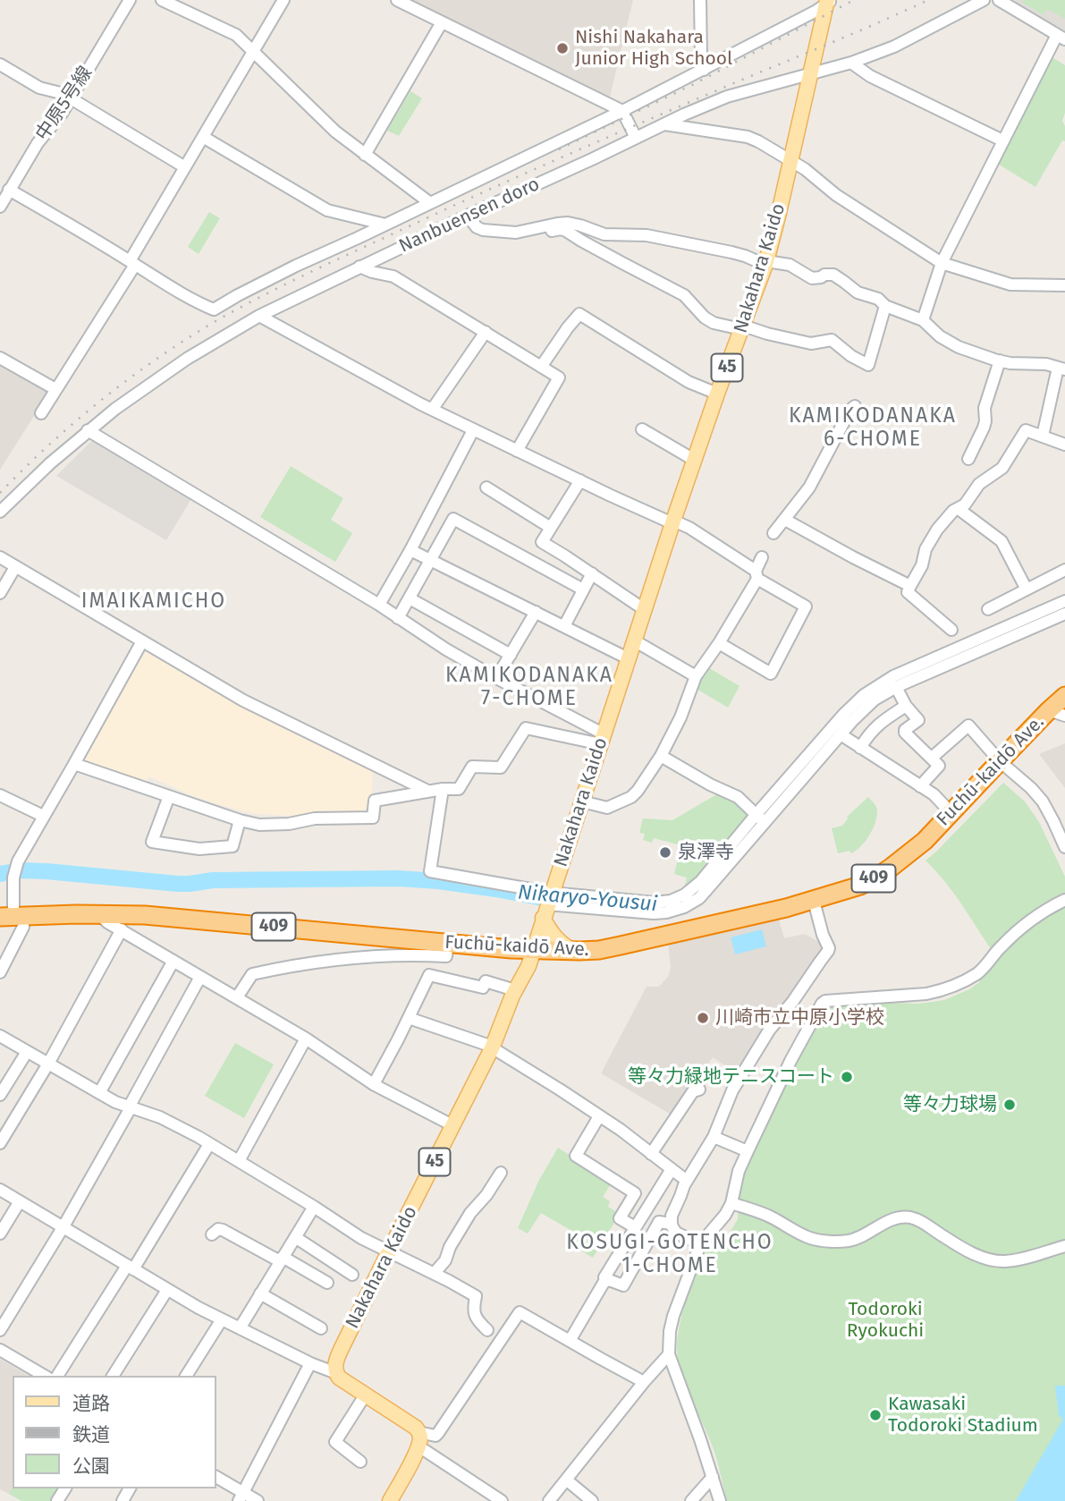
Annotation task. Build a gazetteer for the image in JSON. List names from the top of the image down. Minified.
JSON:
{"streets":{"highway":["Fuchū-kaidō Ave.","409"],"main road":["Nakahara Kaido","45"],"street":["中原5号線","Nanbuensen doro"]},"crossings":[["Nanbuensen doro","Nakahara Kaido"],["Nakahara Kaido","Fuchū-kaidō Ave."]],"districts":["KAMIKODANAKA 6-CHOME","IMAIKAMICHO","KAMIKODANAKA 7-CHOME","KOSUGI-GOTENCHO 1-CHOME"],"water":["Nikaryo-Yousui"],"parks":["Todoroki Ryokuchi"],"places":["Nishi Nakahara Junior High School","泉澤寺","川崎市立中原小学校","等々力緑地テニスコート","等々力球場","Kawasaki Todoroki Stadium"],"legend":["道路","鉄道","公園"]}
